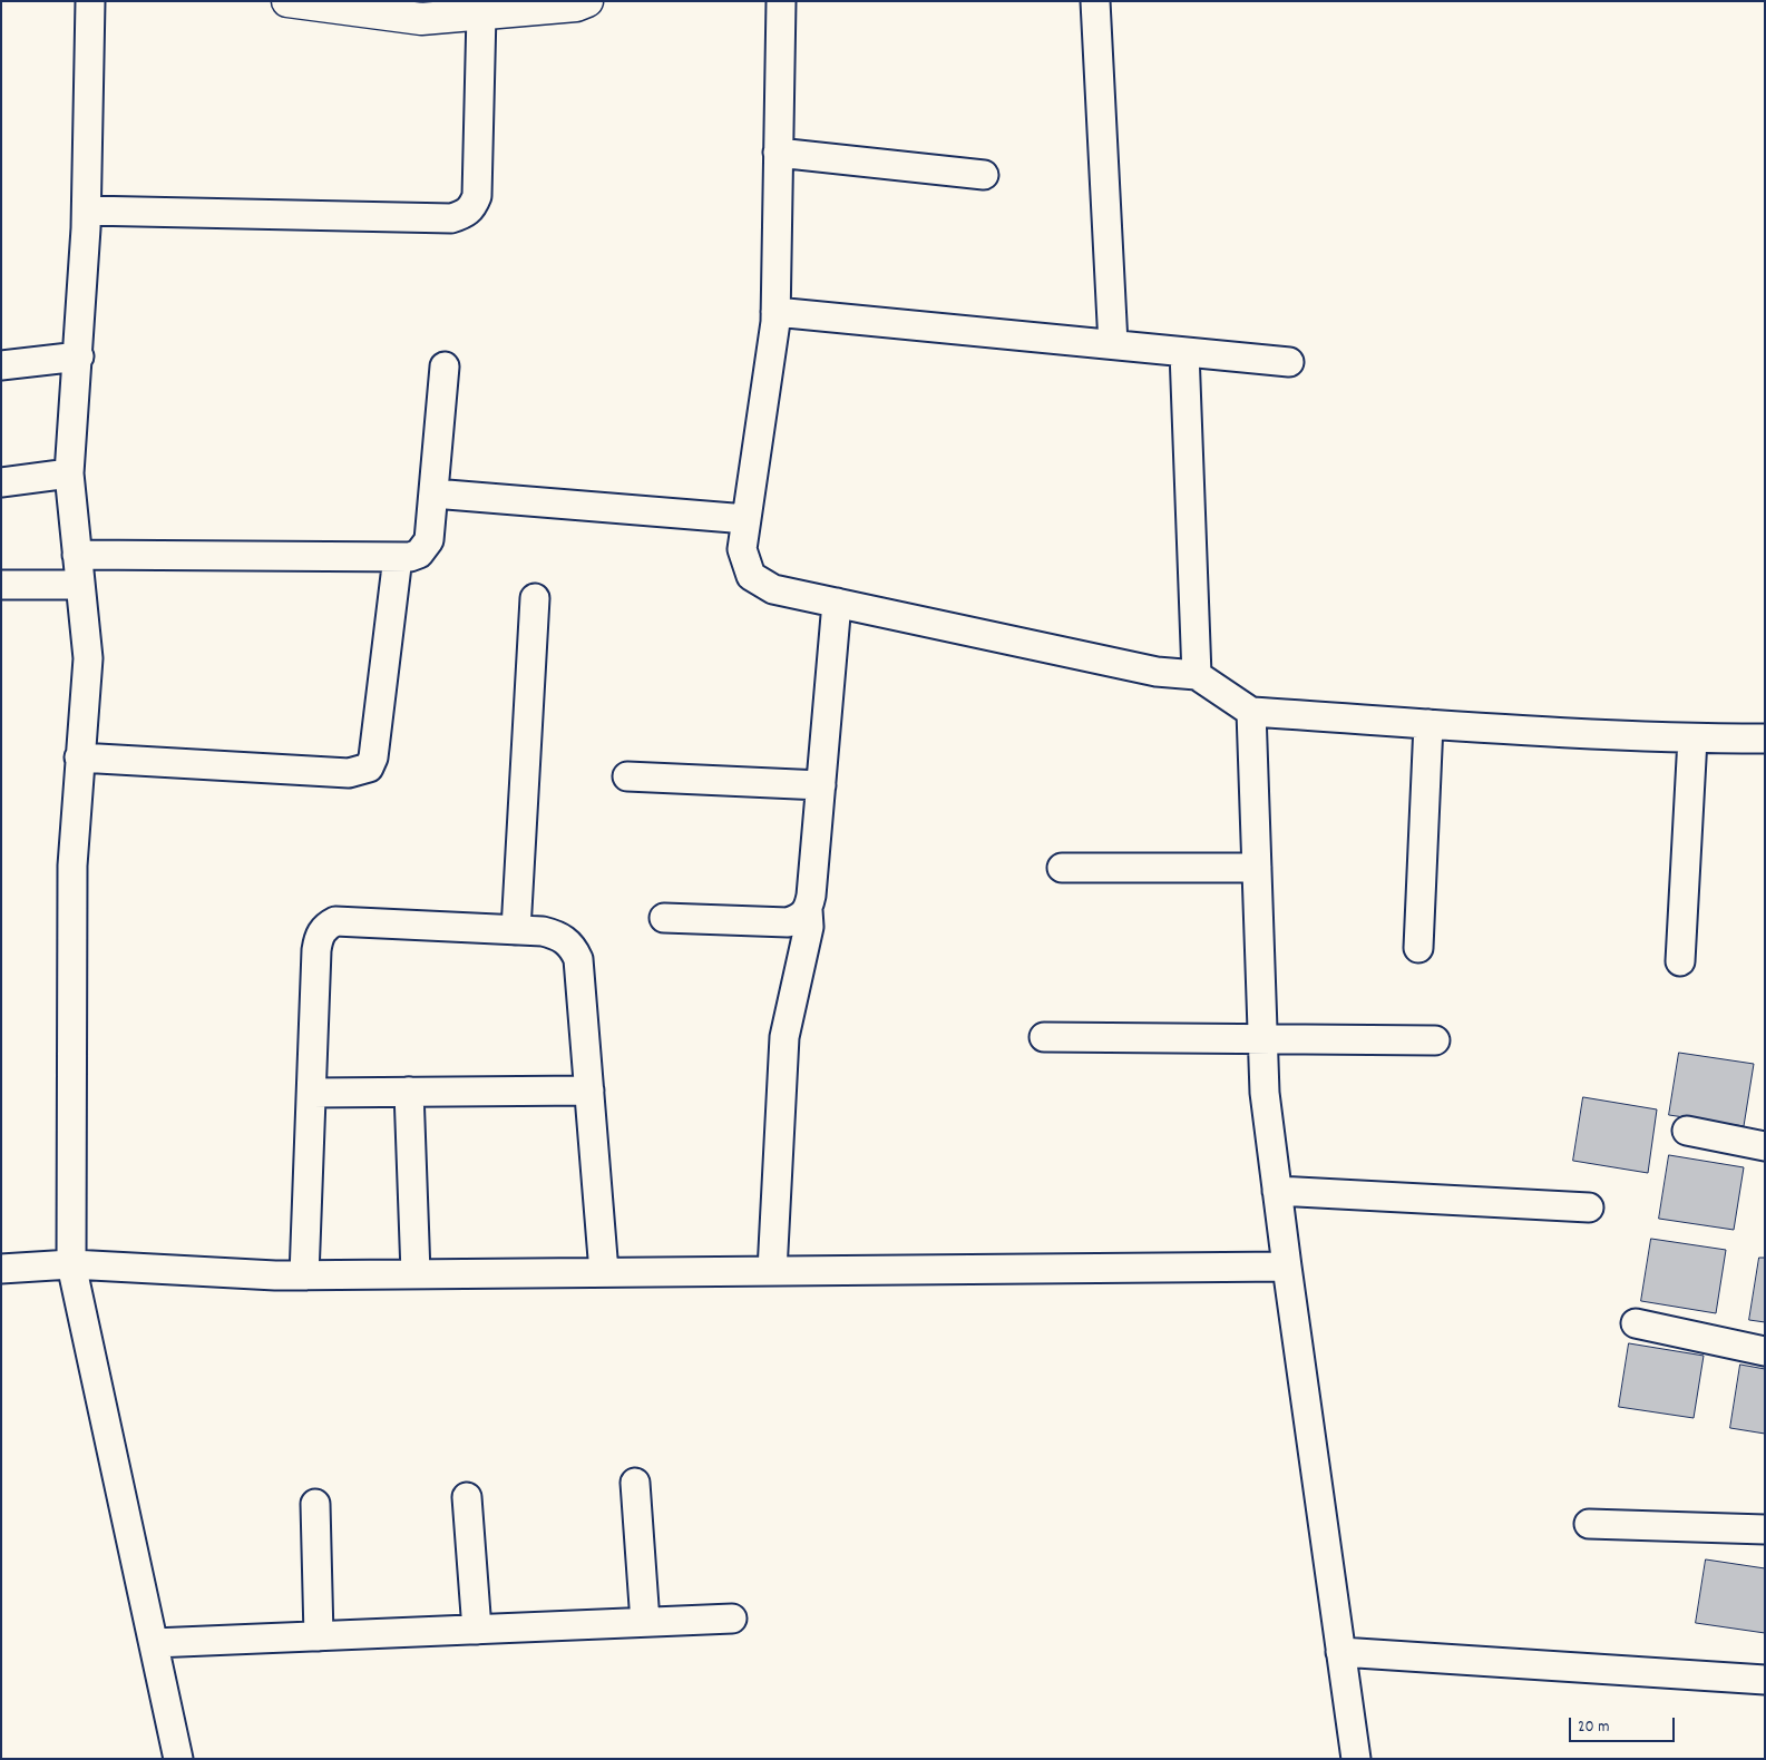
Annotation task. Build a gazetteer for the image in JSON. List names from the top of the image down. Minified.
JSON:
{"scale_bar":"20 m"}
